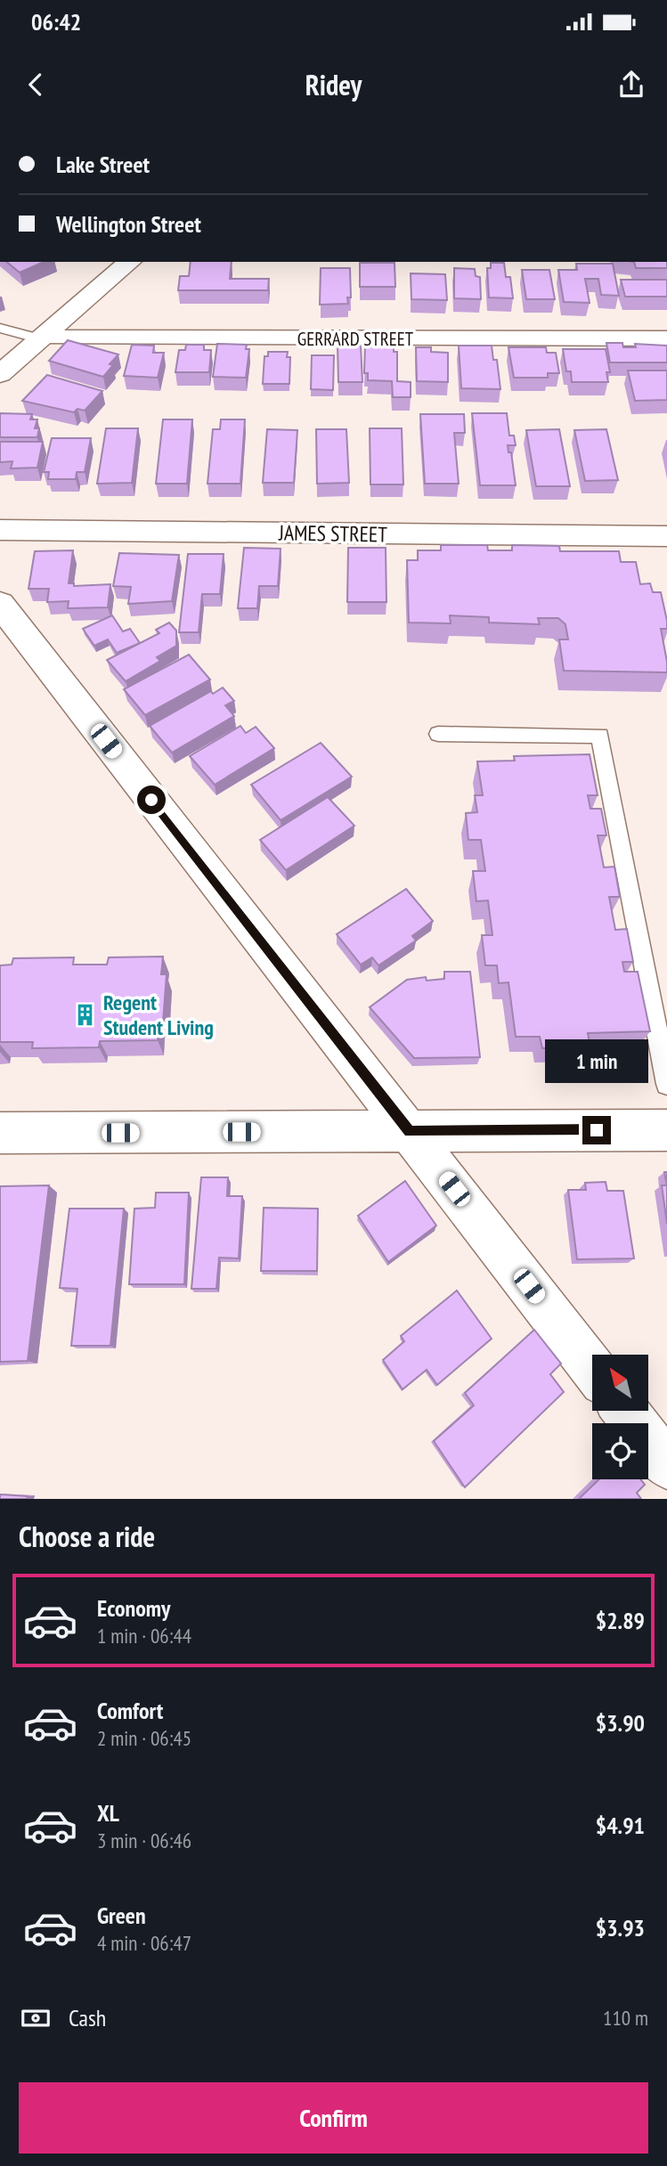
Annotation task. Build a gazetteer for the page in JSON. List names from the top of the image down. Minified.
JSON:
{"streets":{"street":["GERRARD STREET","JAMES STREET"]},"places":{"building":["Regent Student Living"]},"north":"top left","page":{"status":"06:42","header":"Ridey","banner":["Lake Street","Wellington Street"],"bubble":"1 min","heading":"Choose a ride","list":[{"name":"Economy","note":"1 min · 06:44","value":"$2.89"},{"name":"Comfort","note":"2 min · 06:45","value":"$3.90"},{"name":"XL","note":"3 min · 06:46","value":"$4.91"},{"name":"Green","note":"4 min · 06:47","value":"$3.93"}],"pay":["Cash","110 m"],"buttons":"Confirm"}}
